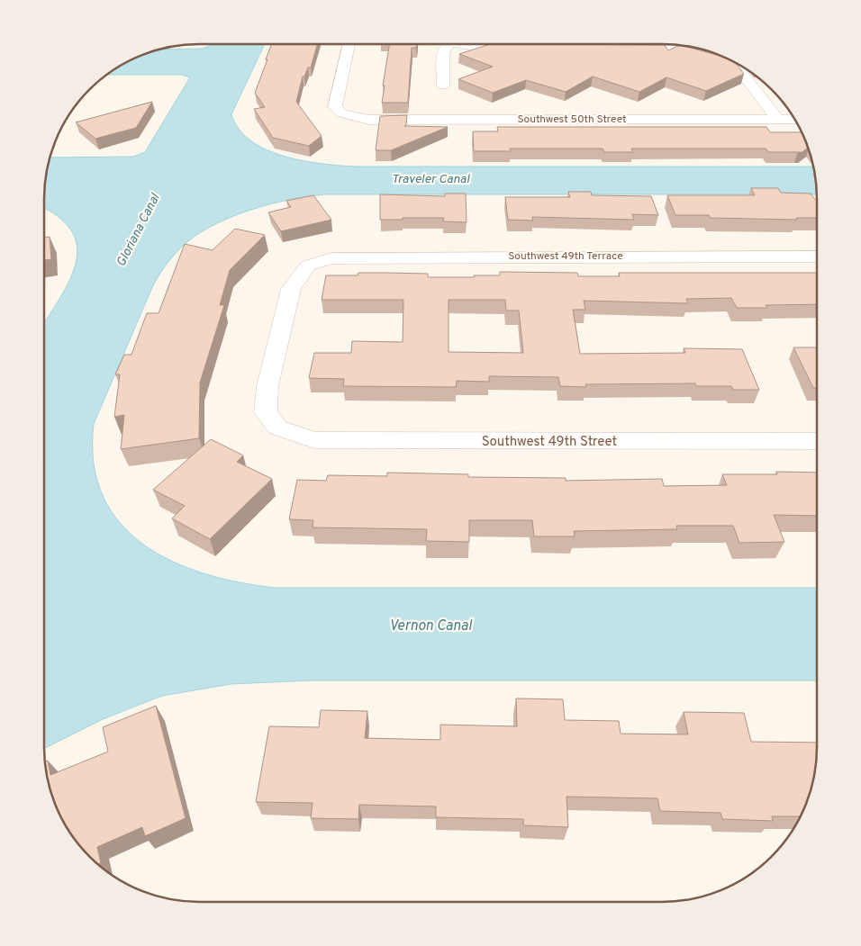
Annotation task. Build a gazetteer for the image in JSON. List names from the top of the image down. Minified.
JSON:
{"streets":{"street":["Southwest 50th Street","Southwest 49th Terrace","Southwest 49th Street"]},"crossings":[["Southwest 49th Terrace","Southwest 49th Street"]],"water":["Traveler Canal","Gloriana Canal","Vernon Canal"]}
